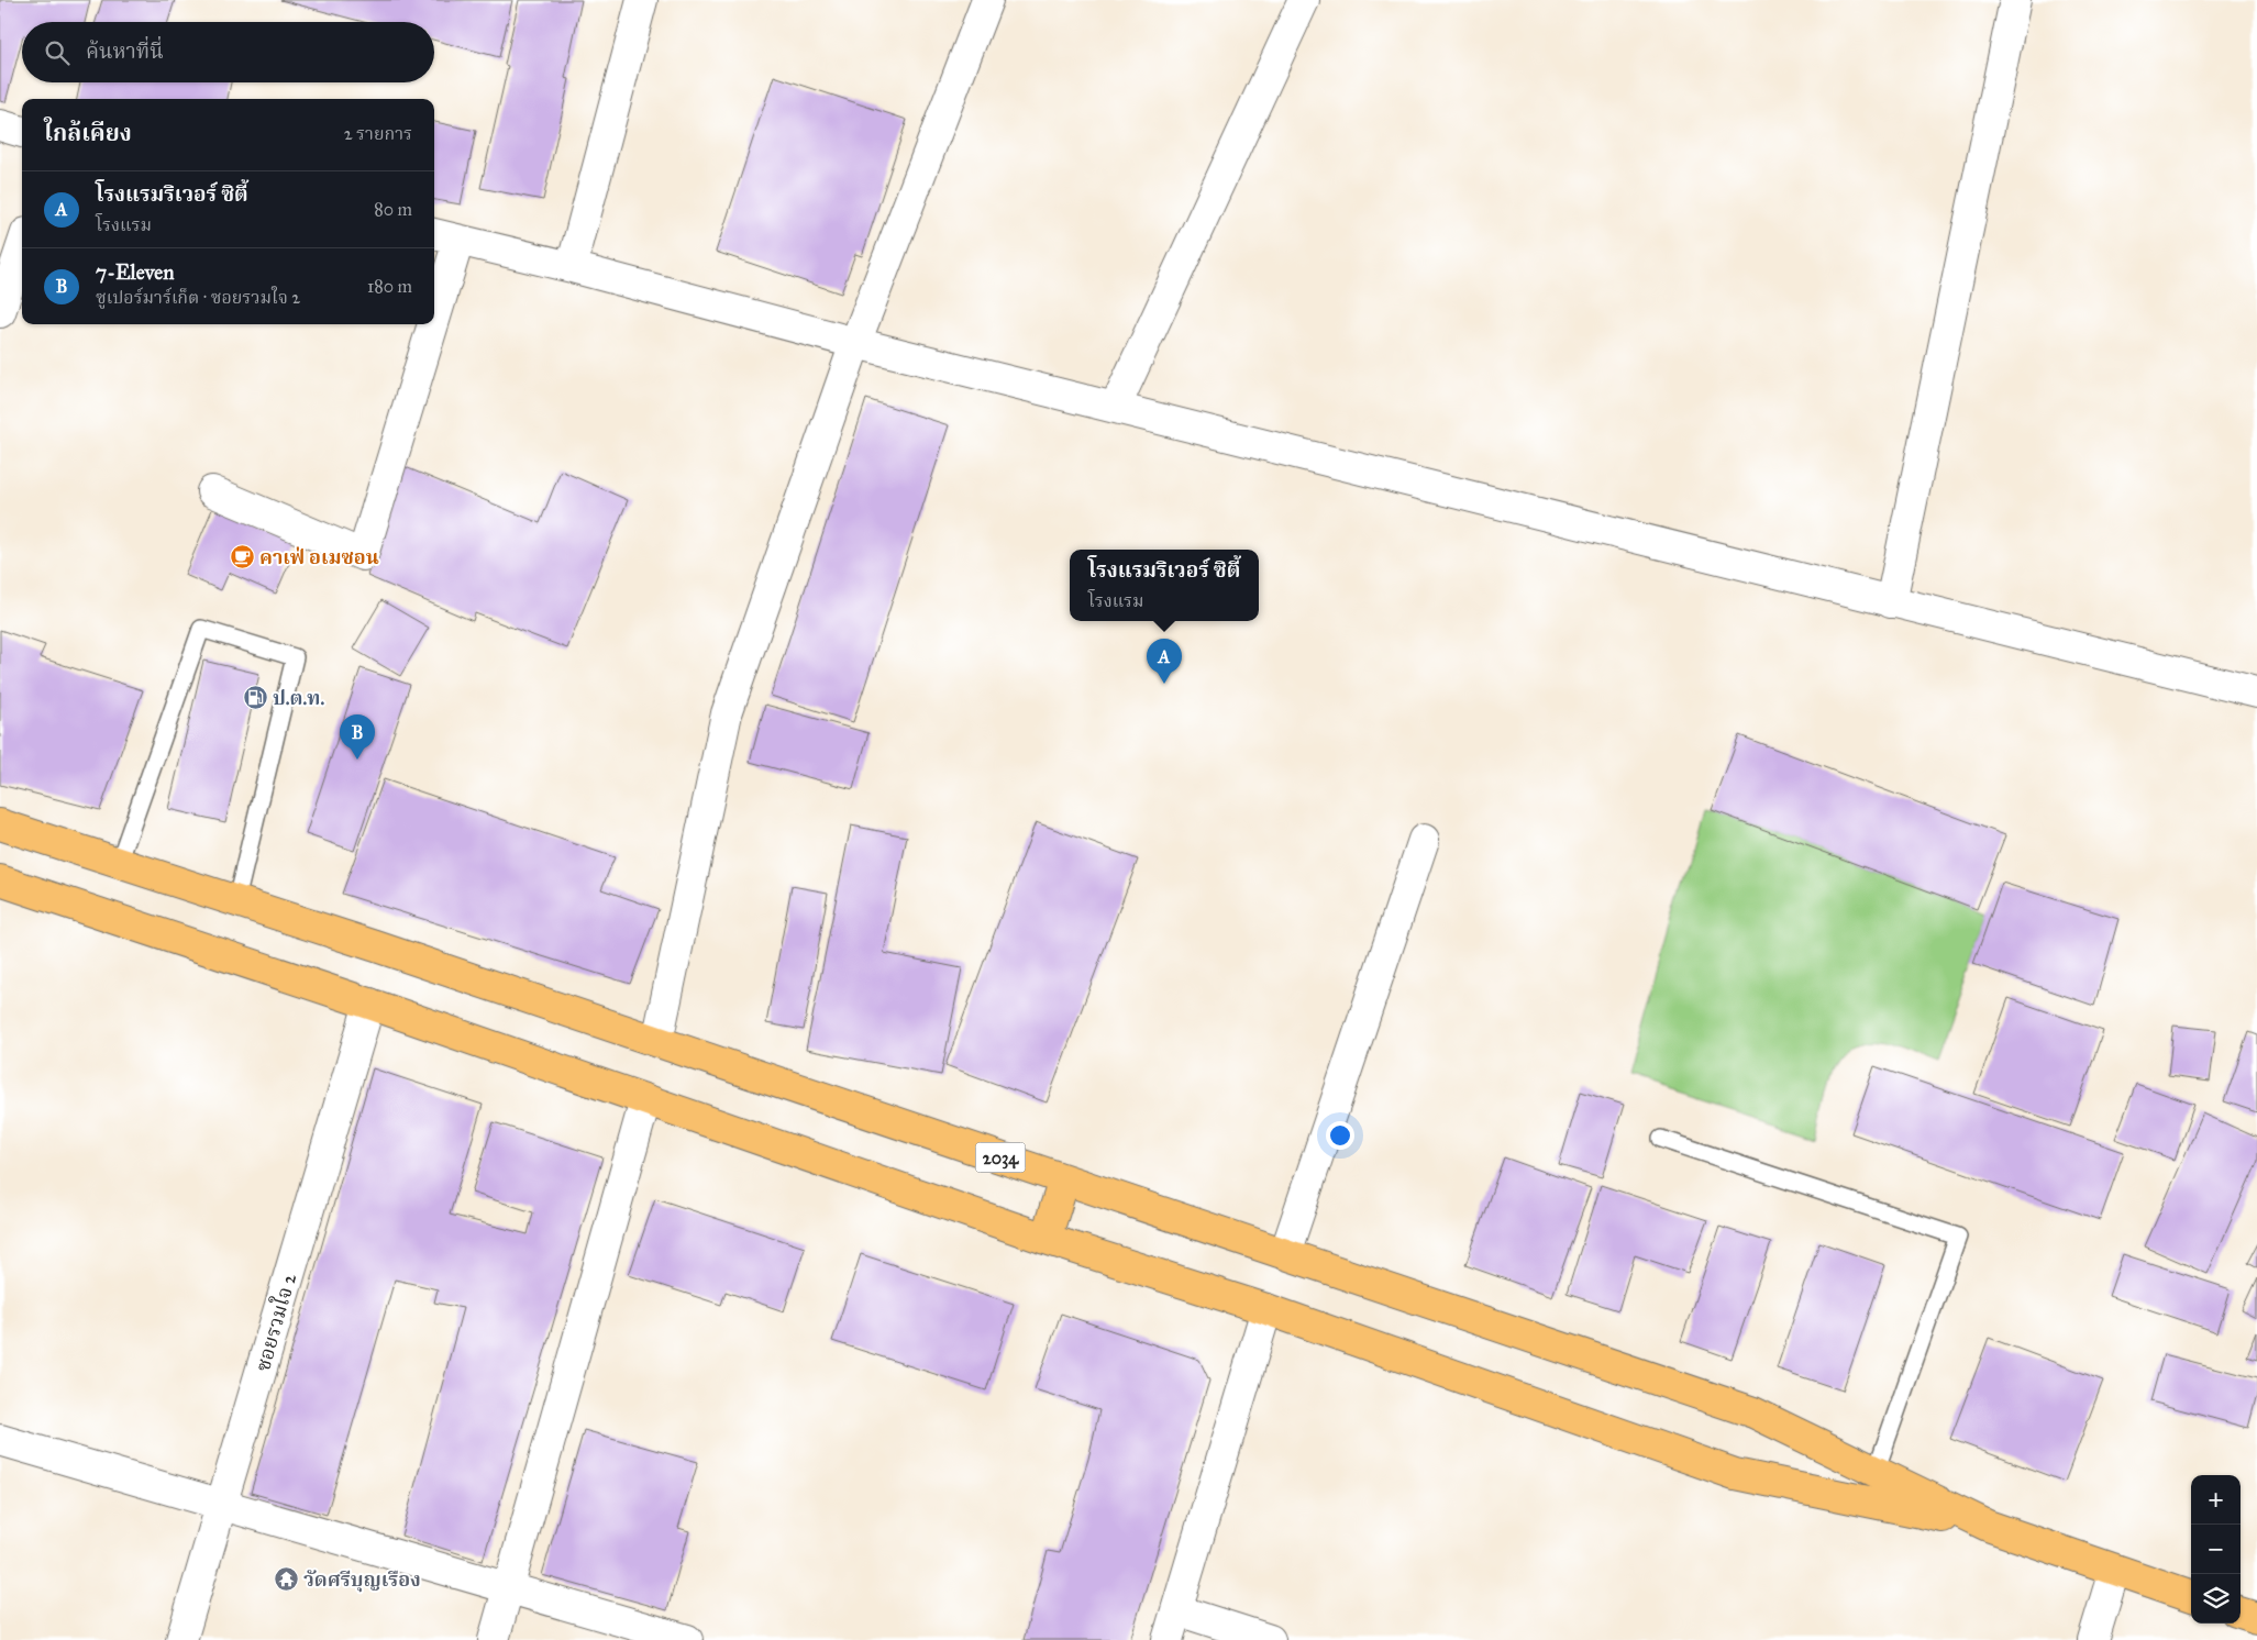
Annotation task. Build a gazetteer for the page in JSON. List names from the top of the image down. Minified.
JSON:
{"streets":{"main road":["2034"],"street":["ซอยรวมใจ 2"]},"places":{"cafe":["คาเฟ่ อเมซอน"],"fuel station":["ป.ต.ท."],"temple":["วัดศรีบุญเรือง"]},"page":{"search":"ค้นหาที่นี่","heading":["ใกล้เคียง","2 รายการ"],"list":[{"mark":"A","name":"โรงแรมริเวอร์ ซิตี้","note":"โรงแรม","value":"80 m"},{"mark":"B","name":"7-Eleven","note":"ซูเปอร์มาร์เก็ต · ซอยรวมใจ 2","value":"180 m"}],"popup":["โรงแรมริเวอร์ ซิตี้","โรงแรม"],"pins":["A","B"],"map_buttons":["+","−"]}}
